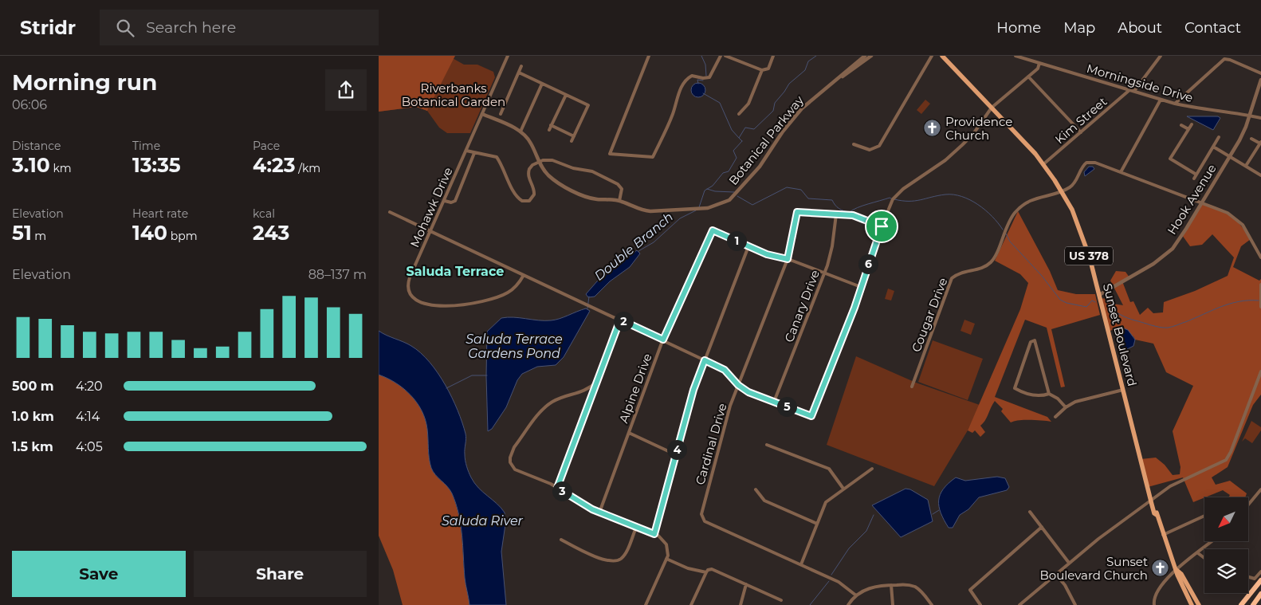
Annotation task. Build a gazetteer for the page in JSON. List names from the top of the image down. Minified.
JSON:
{"streets":{"main road":["US 378","Sunset Boulevard"],"street":["Morningside Drive","Kim Street","Botanical Parkway","Hook Avenue","Mohawk Drive","Canary Drive","Cougar Drive","Alpine Drive","Cardinal Drive"]},"crossings":[["Morningside Drive","Kim Street"],["Morningside Drive","Hook Avenue"],["Kim Street","Sunset Boulevard"],["Botanical Parkway","Mohawk Drive"],["Hook Avenue","Sunset Boulevard"],["Canary Drive","Cardinal Drive"],["Cougar Drive","Sunset Boulevard"]],"districts":["Saluda Terrace"],"water":["Double Branch","Saluda Terrace Gardens Pond","Saluda River"],"parks":["Riverbanks Botanical Garden"],"places":{"church":["Providence Church","Sunset Boulevard Church"]},"north":"bottom left","page":{"header":"Stridr","search":"Search here","nav":["Home","Map","About","Contact"],"heading":["Morning run","06:06"],"stats":[["Distance","3.10 km"],["Time","13:35"],["Pace","4:23 /km"],["Elevation","51 m"],["Heart rate","140 bpm"],["kcal","243"]],"pins":["1","6","2","5","4","3"],"chart":["Elevation","88–137 m"],"list":[{"name":"500 m","note":"4:20"},{"name":"1.0 km","note":"4:14"},{"name":"1.5 km","note":"4:05"}],"buttons":["Save","Share"]}}
